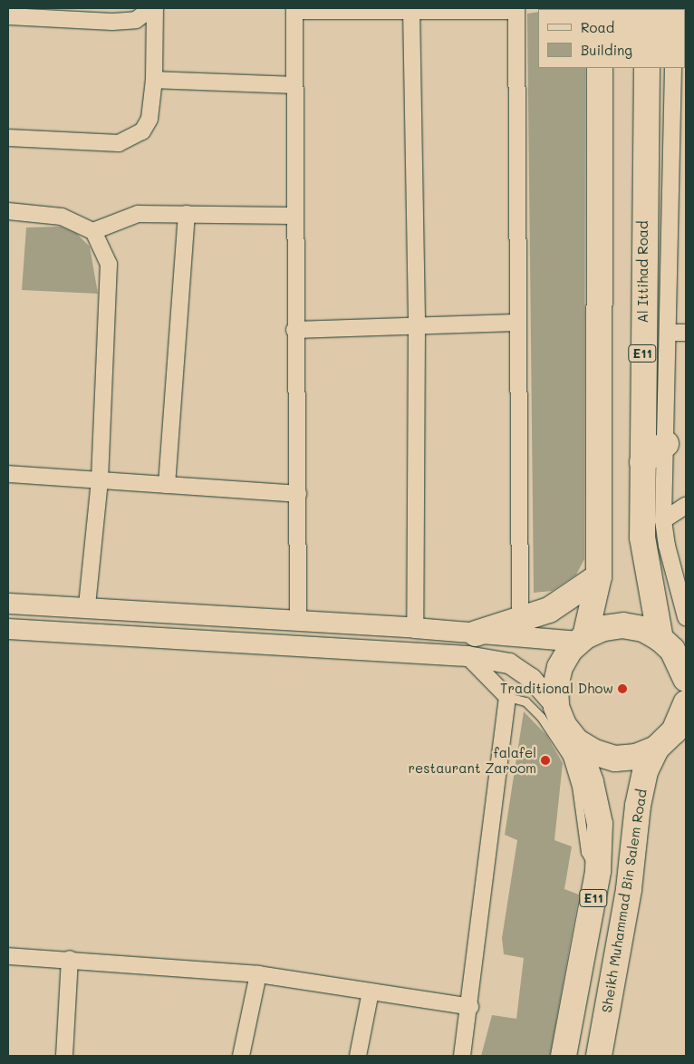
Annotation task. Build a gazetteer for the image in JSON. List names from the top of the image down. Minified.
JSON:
{"streets":{"main road":["Al Ittihad Road","E11","Sheikh Muhammad Bin Salem Road"]},"places":["Traditional Dhow","falafel restaurant Zaroom"],"legend":["Road","Building"]}
